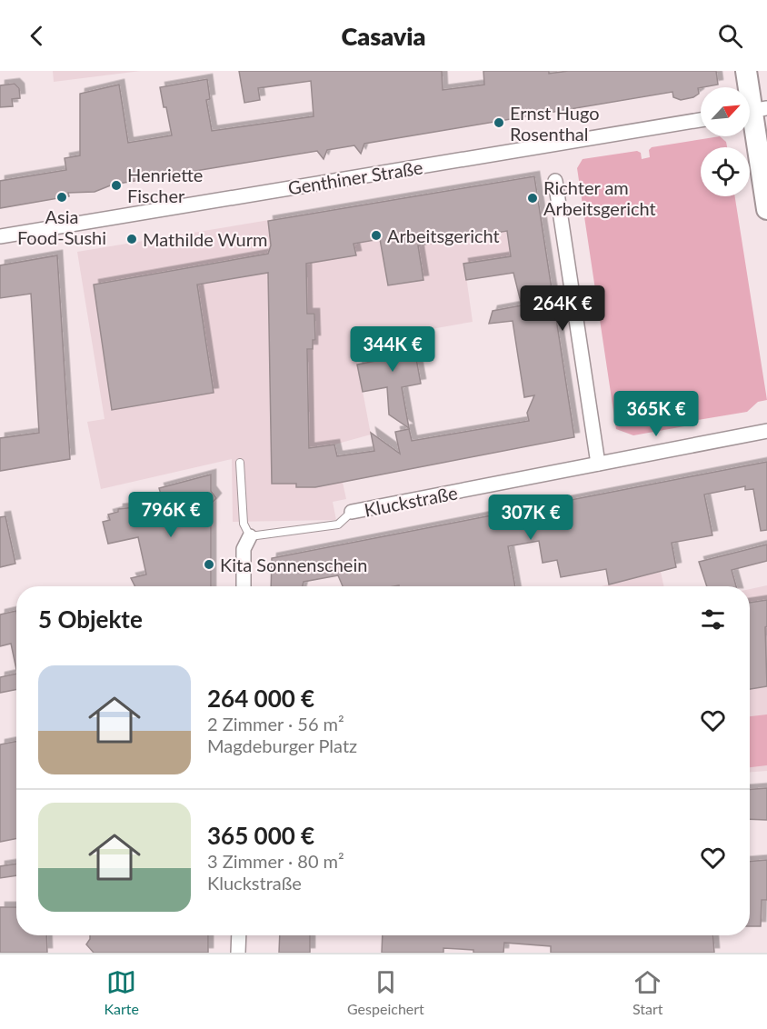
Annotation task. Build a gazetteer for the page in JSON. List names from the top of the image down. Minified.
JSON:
{"streets":{"street":["Genthiner Straße","Kluckstraße"]},"places":["Ernst Hugo Rosenthal","Henriette Fischer","Asia Food-Sushi","Richter am Arbeitsgericht","Arbeitsgericht","Mathilde Wurm","Kita Sonnenschein"],"north":"top right","page":{"header":"Casavia","price":["264K €","344K €","365K €","796K €","307K €"],"heading":"5 Objekte","list":[{"name":"264 000 €","note":"2 Zimmer · 56 m² · Magdeburger Platz"},{"name":"365 000 €","note":"3 Zimmer · 80 m² · Kluckstraße"}],"tabs":["Karte","Gespeichert","Start"]}}
